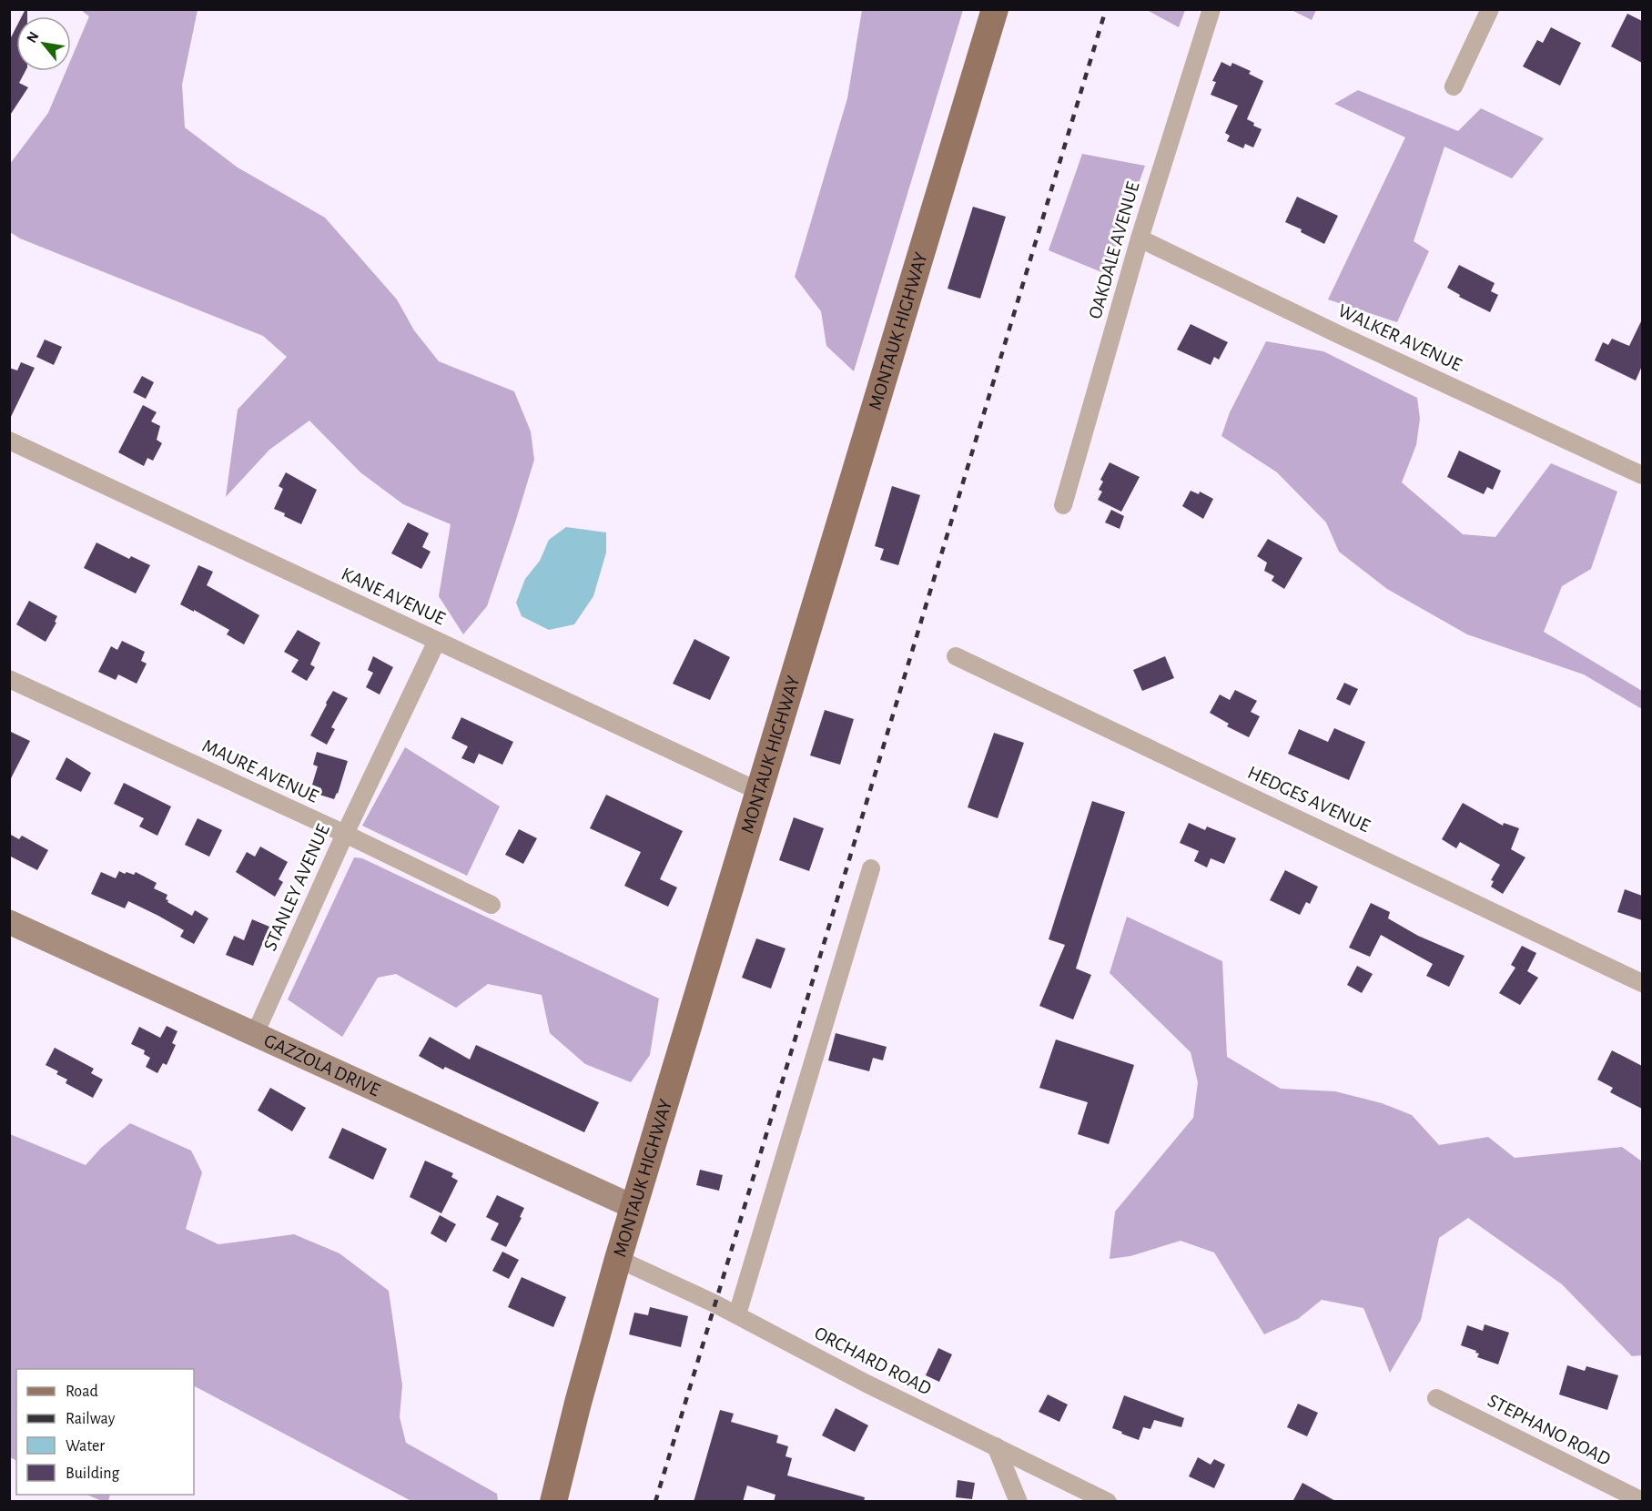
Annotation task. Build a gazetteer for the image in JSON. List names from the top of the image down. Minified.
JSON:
{"streets":{"main road":["MONTAUK HIGHWAY"],"street":["OAKDALE AVENUE","WALKER AVENUE","KANE AVENUE","MAURE AVENUE","HEDGES AVENUE","STANLEY AVENUE","GAZZOLA DRIVE","ORCHARD ROAD","STEPHANO ROAD"]},"crossings":[["OAKDALE AVENUE","WALKER AVENUE"],["MONTAUK HIGHWAY","KANE AVENUE"],["MONTAUK HIGHWAY","GAZZOLA DRIVE"],["MONTAUK HIGHWAY","ORCHARD ROAD"],["KANE AVENUE","STANLEY AVENUE"],["MAURE AVENUE","STANLEY AVENUE"],["STANLEY AVENUE","GAZZOLA DRIVE"]],"legend":["Road","Railway","Water","Building"],"north":"top left"}
